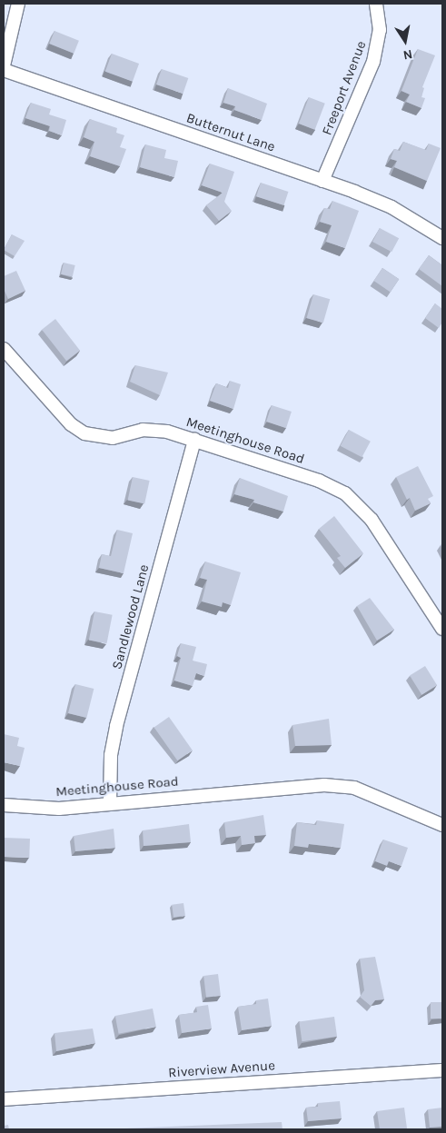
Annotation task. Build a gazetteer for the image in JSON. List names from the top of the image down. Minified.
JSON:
{"streets":{"street":["Freeport Avenue","Butternut Lane","Meetinghouse Road","Sandlewood Lane","Riverview Avenue"]},"crossings":[["Freeport Avenue","Butternut Lane"],["Meetinghouse Road","Sandlewood Lane"]],"north":"bottom"}
